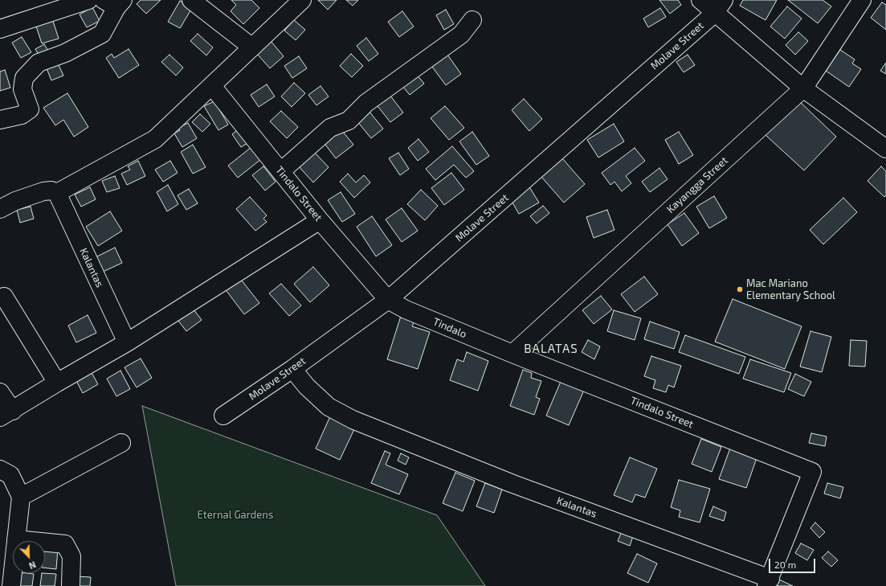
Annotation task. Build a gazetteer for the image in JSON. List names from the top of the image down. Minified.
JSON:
{"streets":{"street":["Molave Street","Kayangga Street","Tindalo Street","Kalantas","Tindalo"]},"crossings":[["Molave Street","Tindalo Street"],["Molave Street","Kalantas"],["Molave Street","Tindalo"],["Kayangga Street","Tindalo Street"],["Kayangga Street","Tindalo"],["Tindalo Street","Kalantas"],["Tindalo Street","Tindalo"]],"districts":["BALATAS"],"parks":["Eternal Gardens"],"places":["Mac Mariano Elementary School"],"scale_bar":"20 m","north":"bottom right"}
